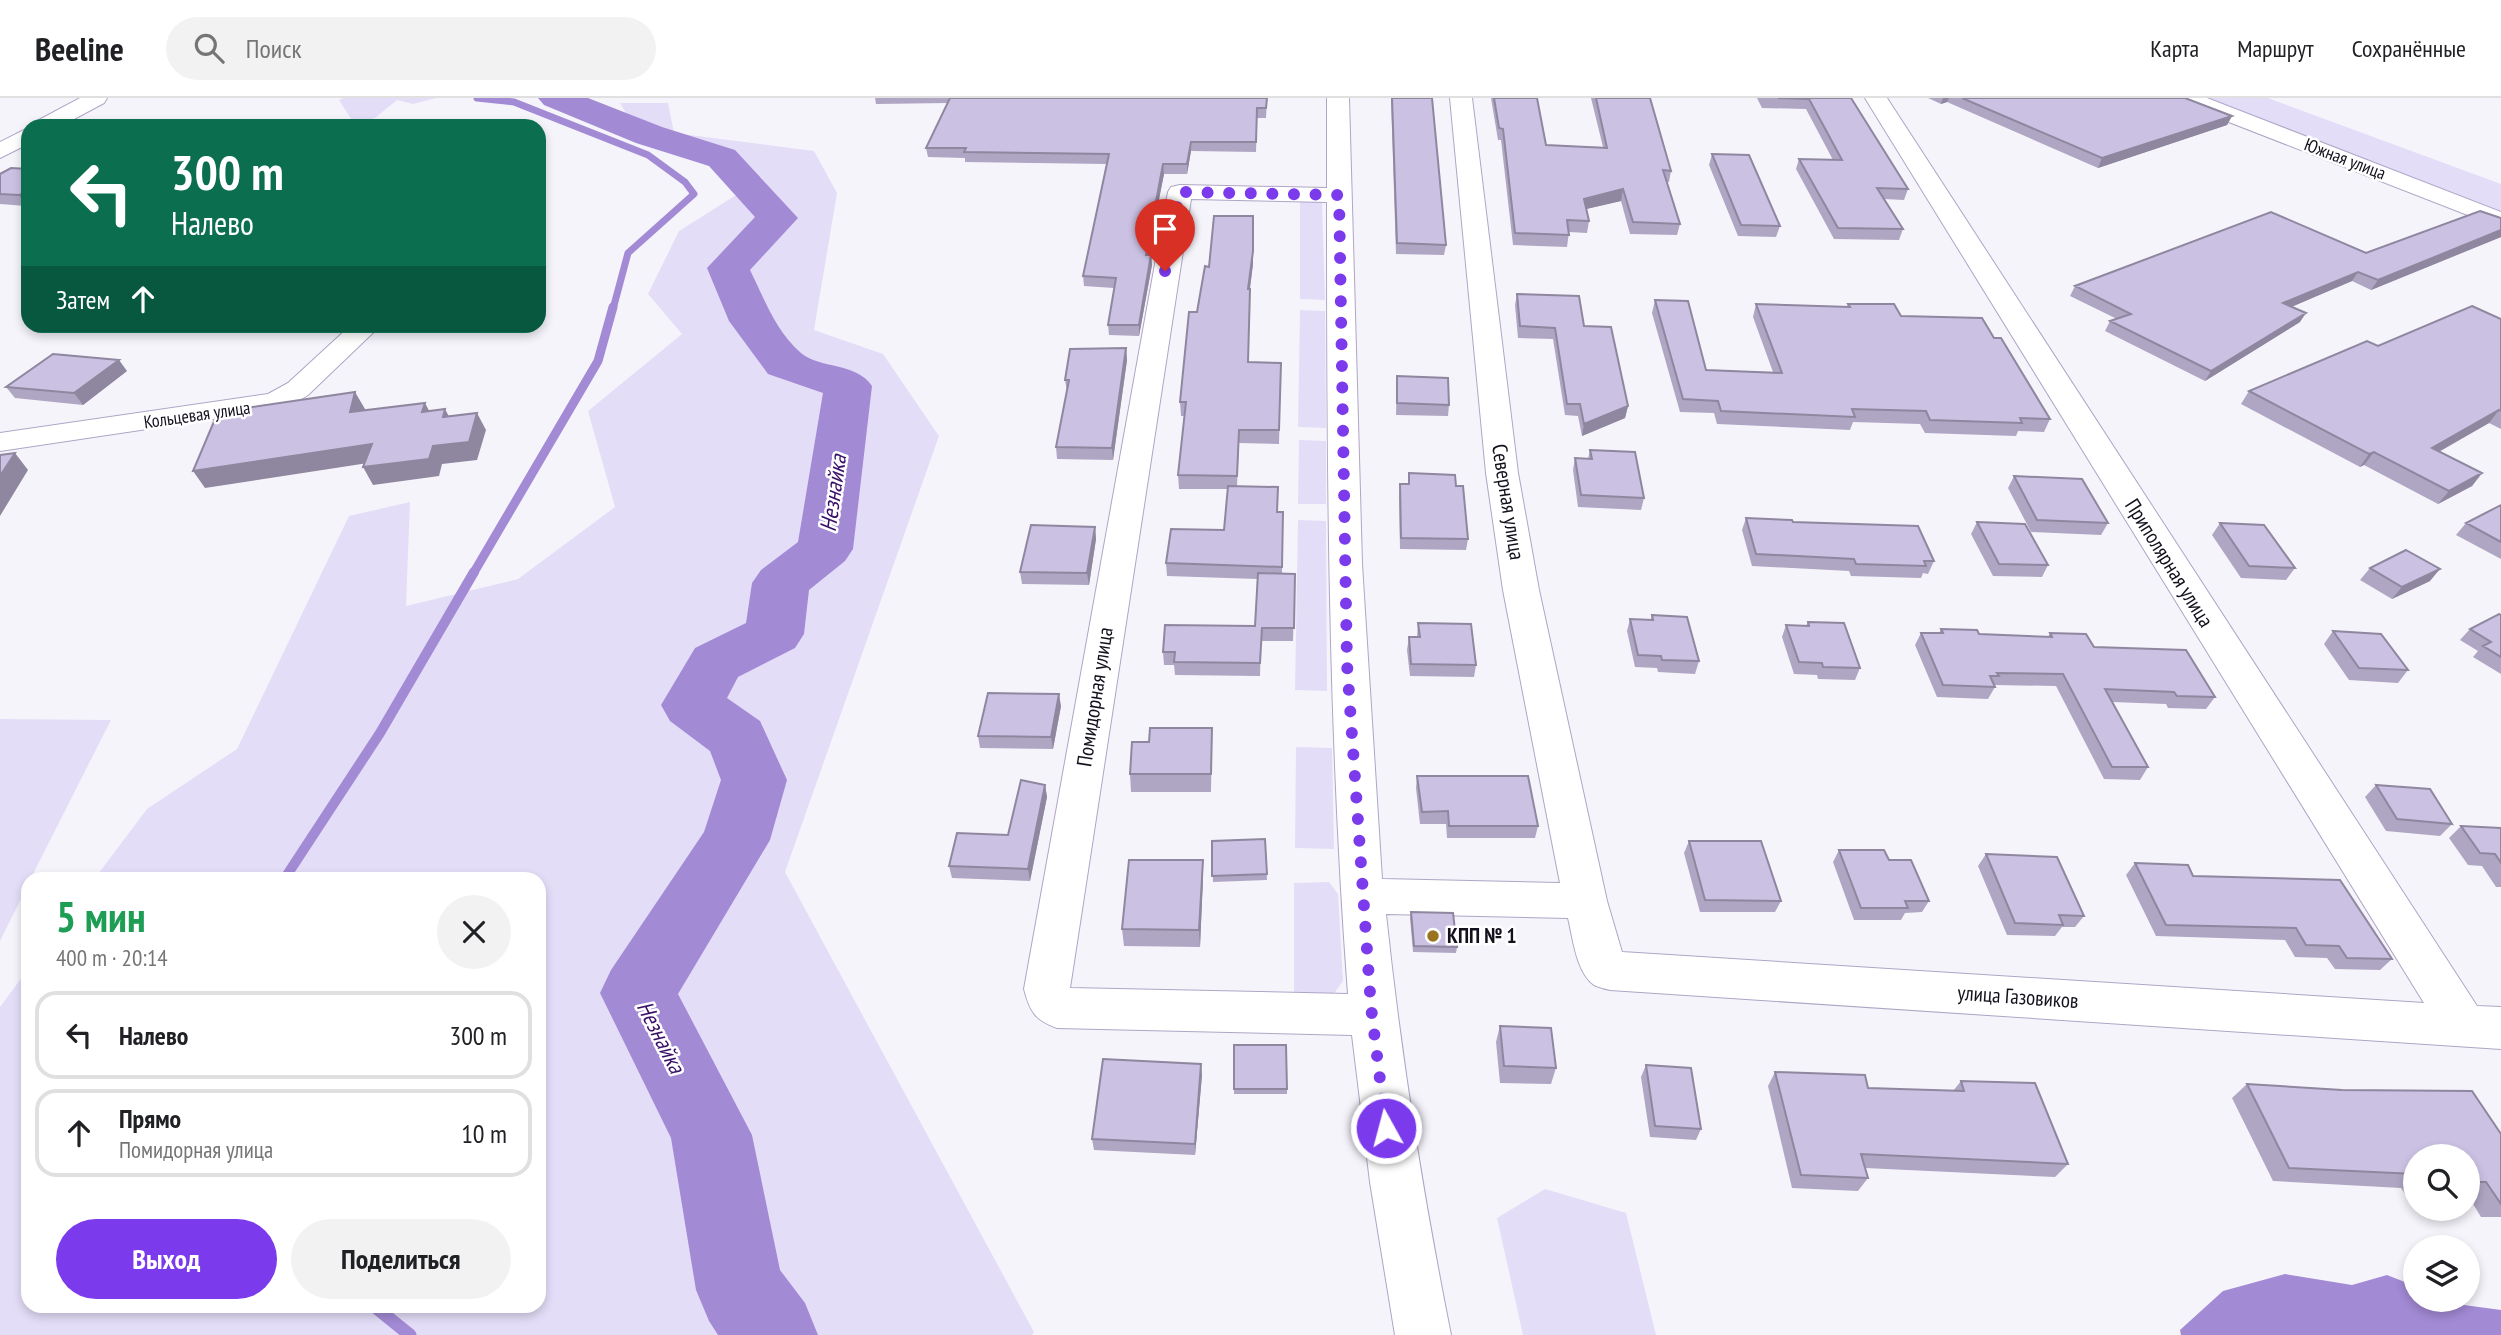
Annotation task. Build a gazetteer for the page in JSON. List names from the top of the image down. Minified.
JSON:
{"streets":{"street":["Южная улица","Кольцевая улица","Северная улица","Приполярная улица","Помидорная улица","улица Газовиков"]},"crossings":[["Северная улица","улица Газовиков"],["Приполярная улица","улица Газовиков"]],"water":["Незнайка"],"places":["КПП № 1"],"page":{"header":"Beeline","search":"Поиск","nav":["Карта","Маршрут","Сохранённые"],"turn":["300 m","Налево"],"then":"Затем","heading":["5 мин","400 m · 20:14"],"list":[{"name":"Налево","value":"300 m"},{"name":"Прямо","note":"Помидорная улица","value":"10 m"}],"buttons":["Выход","Поделиться"]}}
